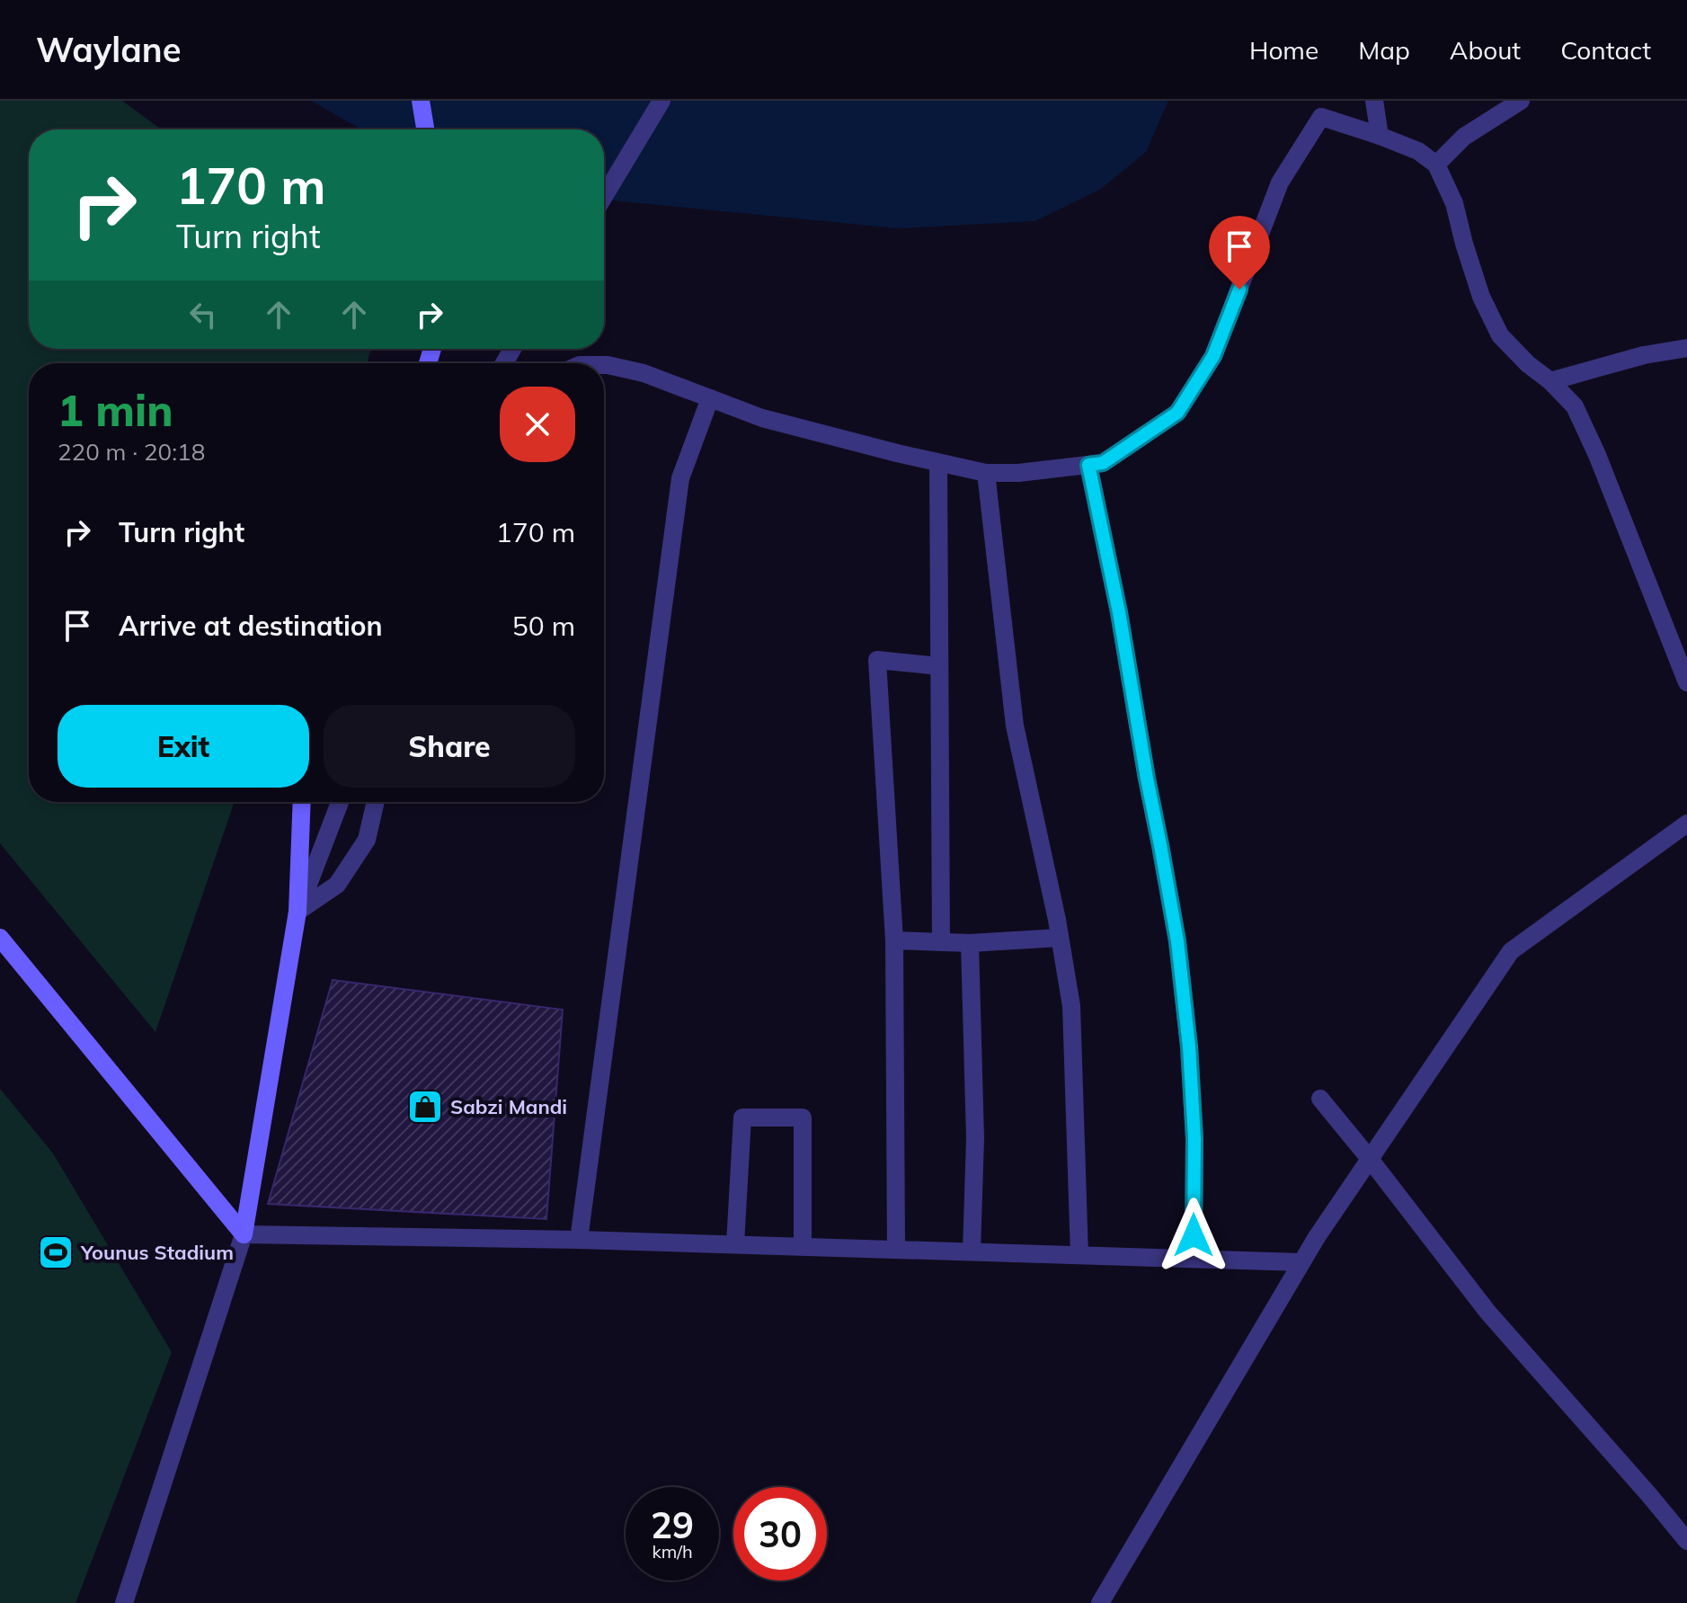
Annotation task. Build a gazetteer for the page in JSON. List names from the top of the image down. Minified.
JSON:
{"places":{"shop":["Sabzi Mandi"],"sports":["Younus Stadium"]},"page":{"header":"Waylane","nav":["Home","Map","About","Contact"],"turn":["170 m","Turn right"],"heading":["1 min","220 m · 20:18"],"list":[{"name":"Turn right","value":"170 m"},{"name":"Arrive at destination","value":"50 m"}],"buttons":["Exit","Share"],"speed":"29 km/h","limit":"30"}}
